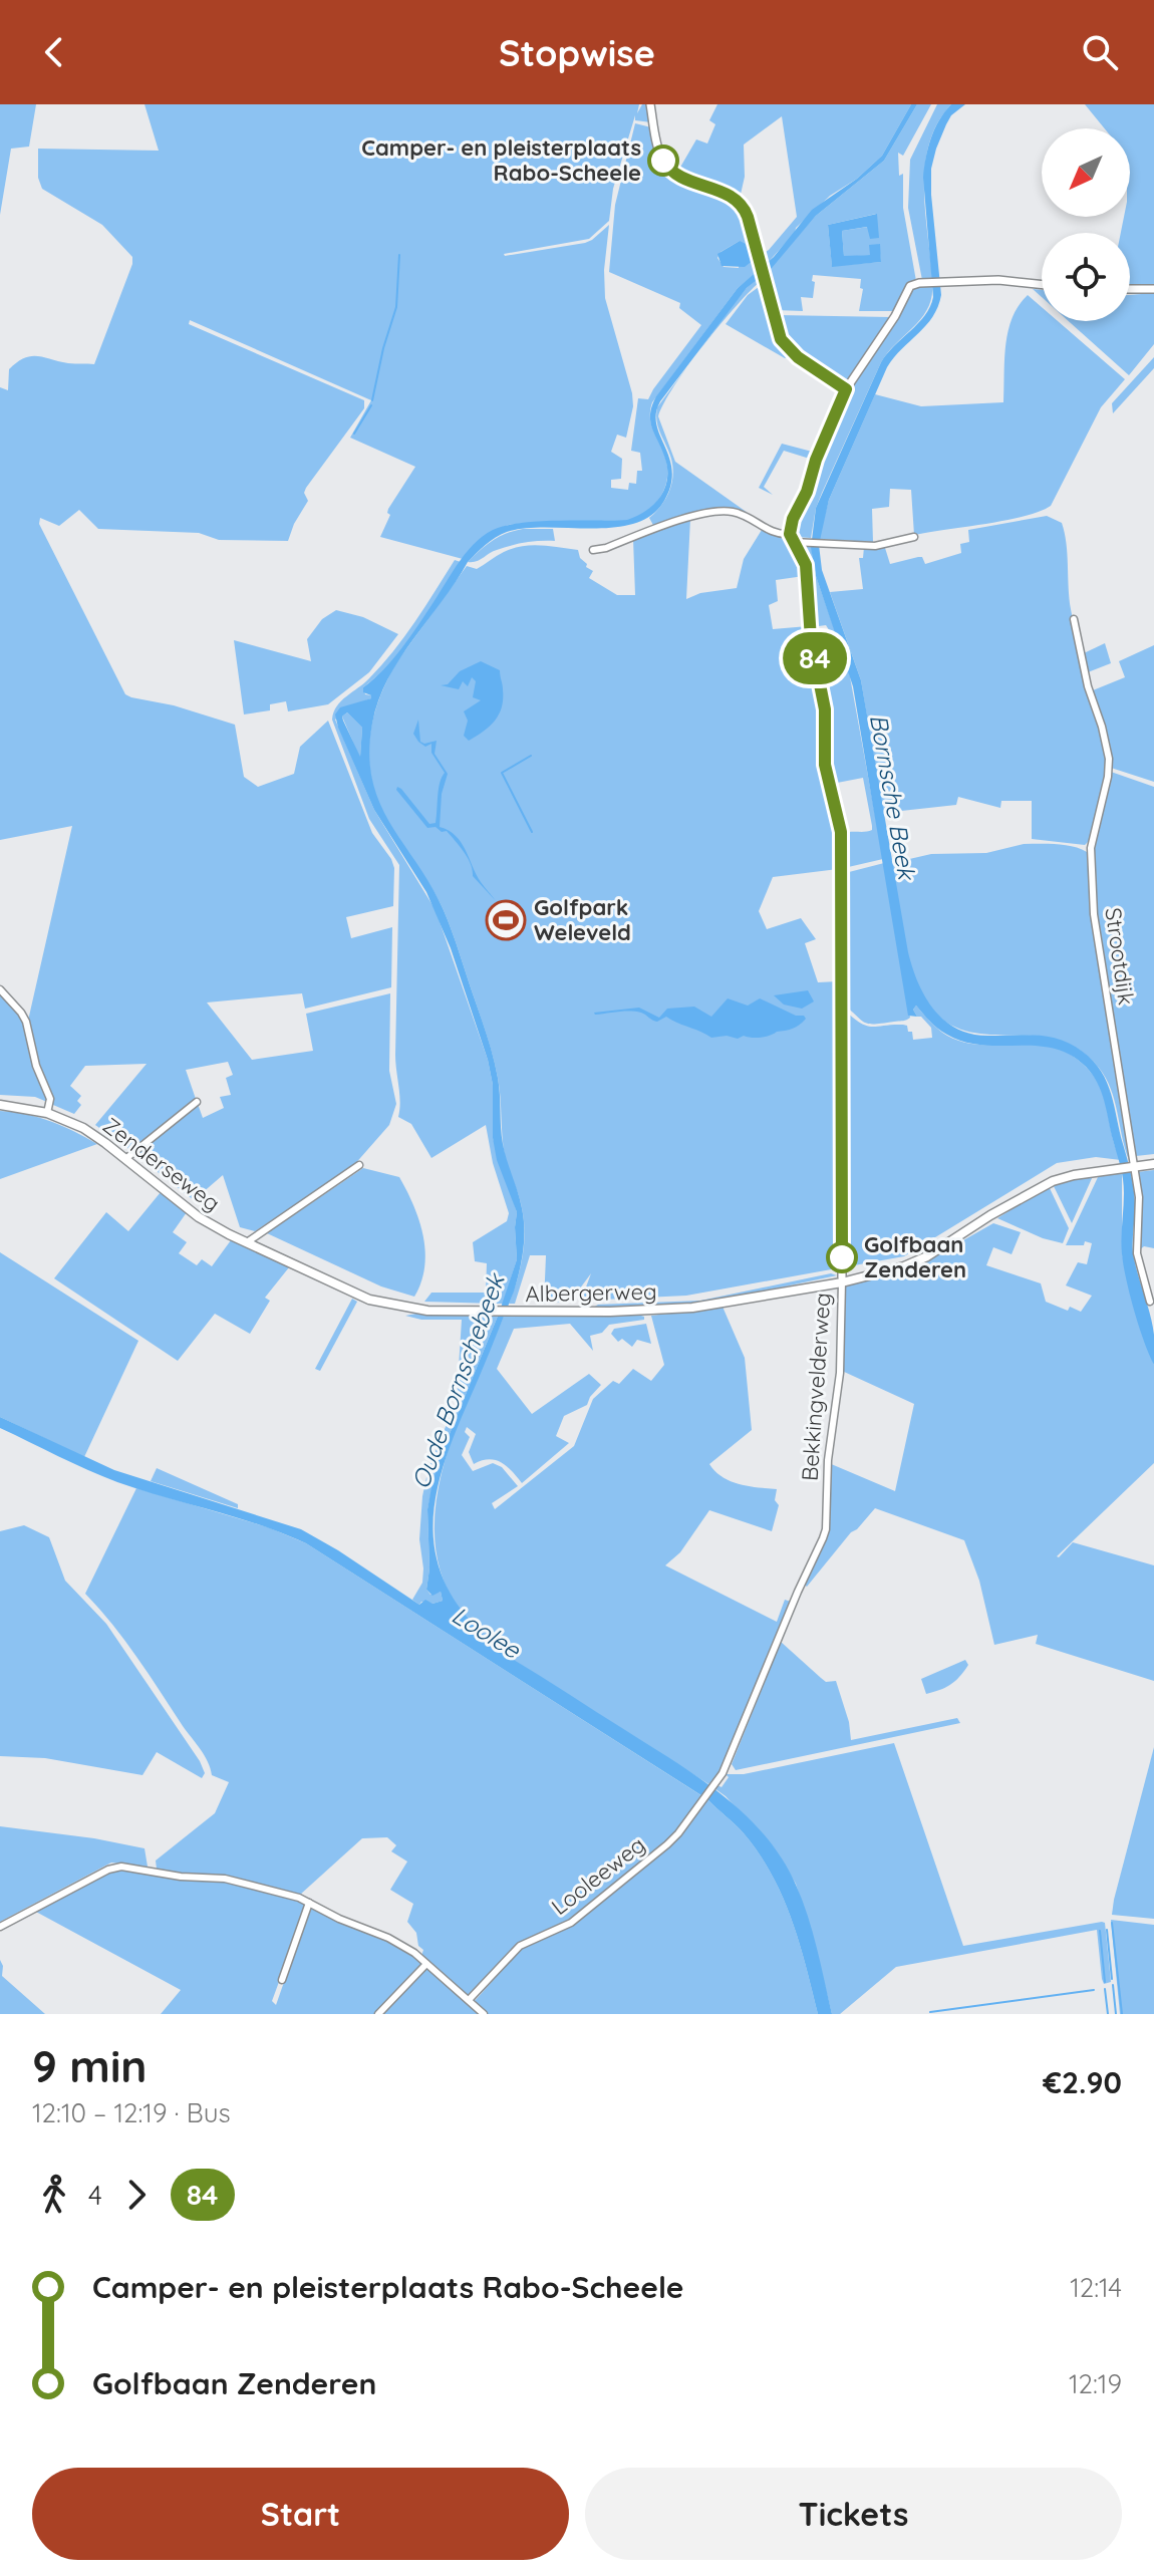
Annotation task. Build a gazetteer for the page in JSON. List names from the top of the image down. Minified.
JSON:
{"streets":{"main road":["Zenderseweg","Albergerweg"],"street":["Strootdijk","Bekkingvelderweg","Looleeweg"]},"crossings":[["Strootdijk","Albergerweg"],["Zenderseweg","Albergerweg"],["Albergerweg","Bekkingvelderweg"],["Bekkingvelderweg","Looleeweg"]],"water":["Bornsche Beek","Oude Bornschebeek","Loolee"],"places":{"other":["Camper- en pleisterplaats Rabo-Scheele","Golfbaan Zenderen"],"sports":["Golfpark Weleveld"]},"lines":["bus line 84"],"north":"bottom left","page":{"header":"Stopwise","on_map":"84","heading":["9 min","12:10 – 12:19 · Bus","€2.90"],"legs":["4","84"],"list":[{"name":"Camper- en pleisterplaats Rabo-Scheele","value":"12:14"},{"name":"Golfbaan Zenderen","value":"12:19"}],"buttons":["Start","Tickets"]}}
